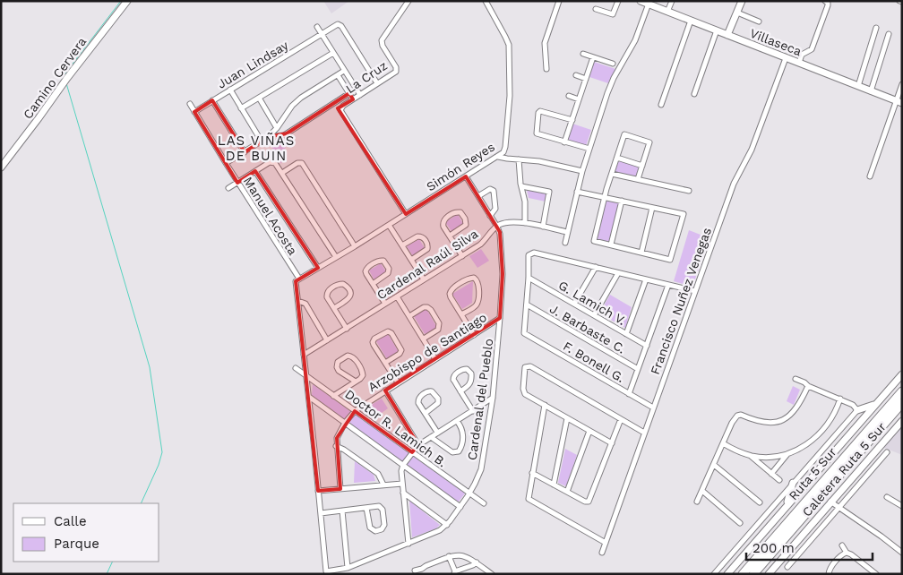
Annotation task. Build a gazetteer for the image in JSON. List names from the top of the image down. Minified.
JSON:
{"streets":{"highway":["Ruta 5 Sur"],"main road":["Villaseca","Camino Cervera","Caletera Ruta 5 Sur"],"street":["Juan Lindsay","La Cruz","Simón Reyes","Manuel Acosta","Cardenal Raúl Silva","Francisco Nuñez Venegas","G. Lamich V.","J. Barbaste C.","Arzobispo de Santiago","F. Bonell G.","Cardenal del Pueblo","Doctor R. Lamich B."]},"crossings":[["Villaseca","Francisco Nuñez Venegas"],["Juan Lindsay","La Cruz"],["Juan Lindsay","Manuel Acosta"],["La Cruz","Simón Reyes"],["Simón Reyes","Manuel Acosta"],["Simón Reyes","Cardenal del Pueblo"],["Manuel Acosta","Cardenal del Pueblo"],["Cardenal Raúl Silva","Cardenal del Pueblo"],["Francisco Nuñez Venegas","F. Bonell G."],["J. Barbaste C.","F. Bonell G."],["Arzobispo de Santiago","Cardenal del Pueblo"],["Arzobispo de Santiago","Doctor R. Lamich B."],["Cardenal del Pueblo","Doctor R. Lamich B."]],"districts":["LAS VIÑAS DE BUIN"],"legend":["Calle","Parque"],"scale_bar":"200 m"}
